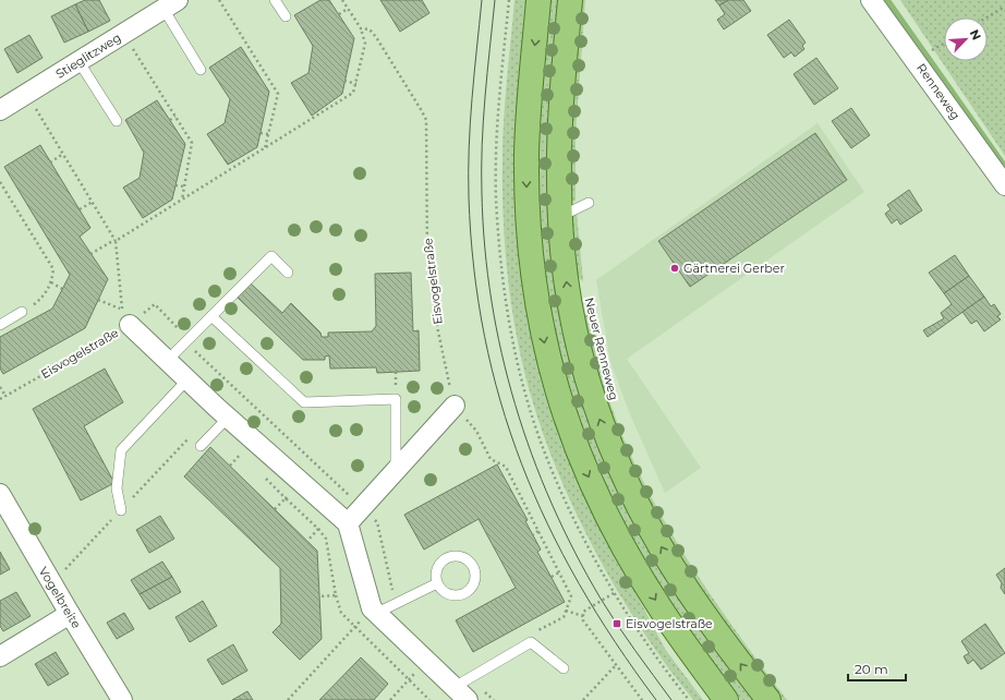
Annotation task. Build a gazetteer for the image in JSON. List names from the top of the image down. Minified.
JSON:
{"streets":{"main road":["Neuer Renneweg"],"street":["Stieglitzweg","Renneweg","Eisvogelstraße","Vogelbreite"]},"places":{"other":["Gärtnerei Gerber"],"transit":["Eisvogelstraße"]},"scale_bar":"20 m","north":"top right"}
